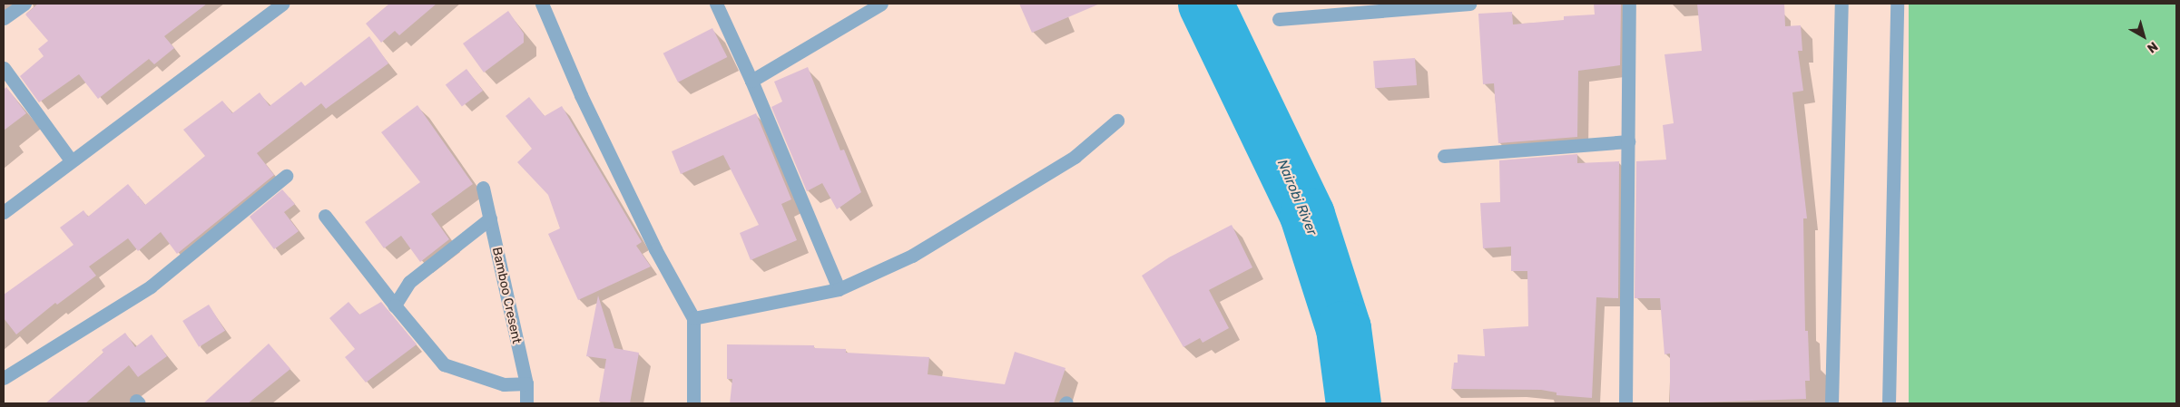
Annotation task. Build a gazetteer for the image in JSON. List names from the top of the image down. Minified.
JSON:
{"streets":{"street":["Bamboo Cresent"]},"water":["Nairobi River"],"north":"bottom right"}
